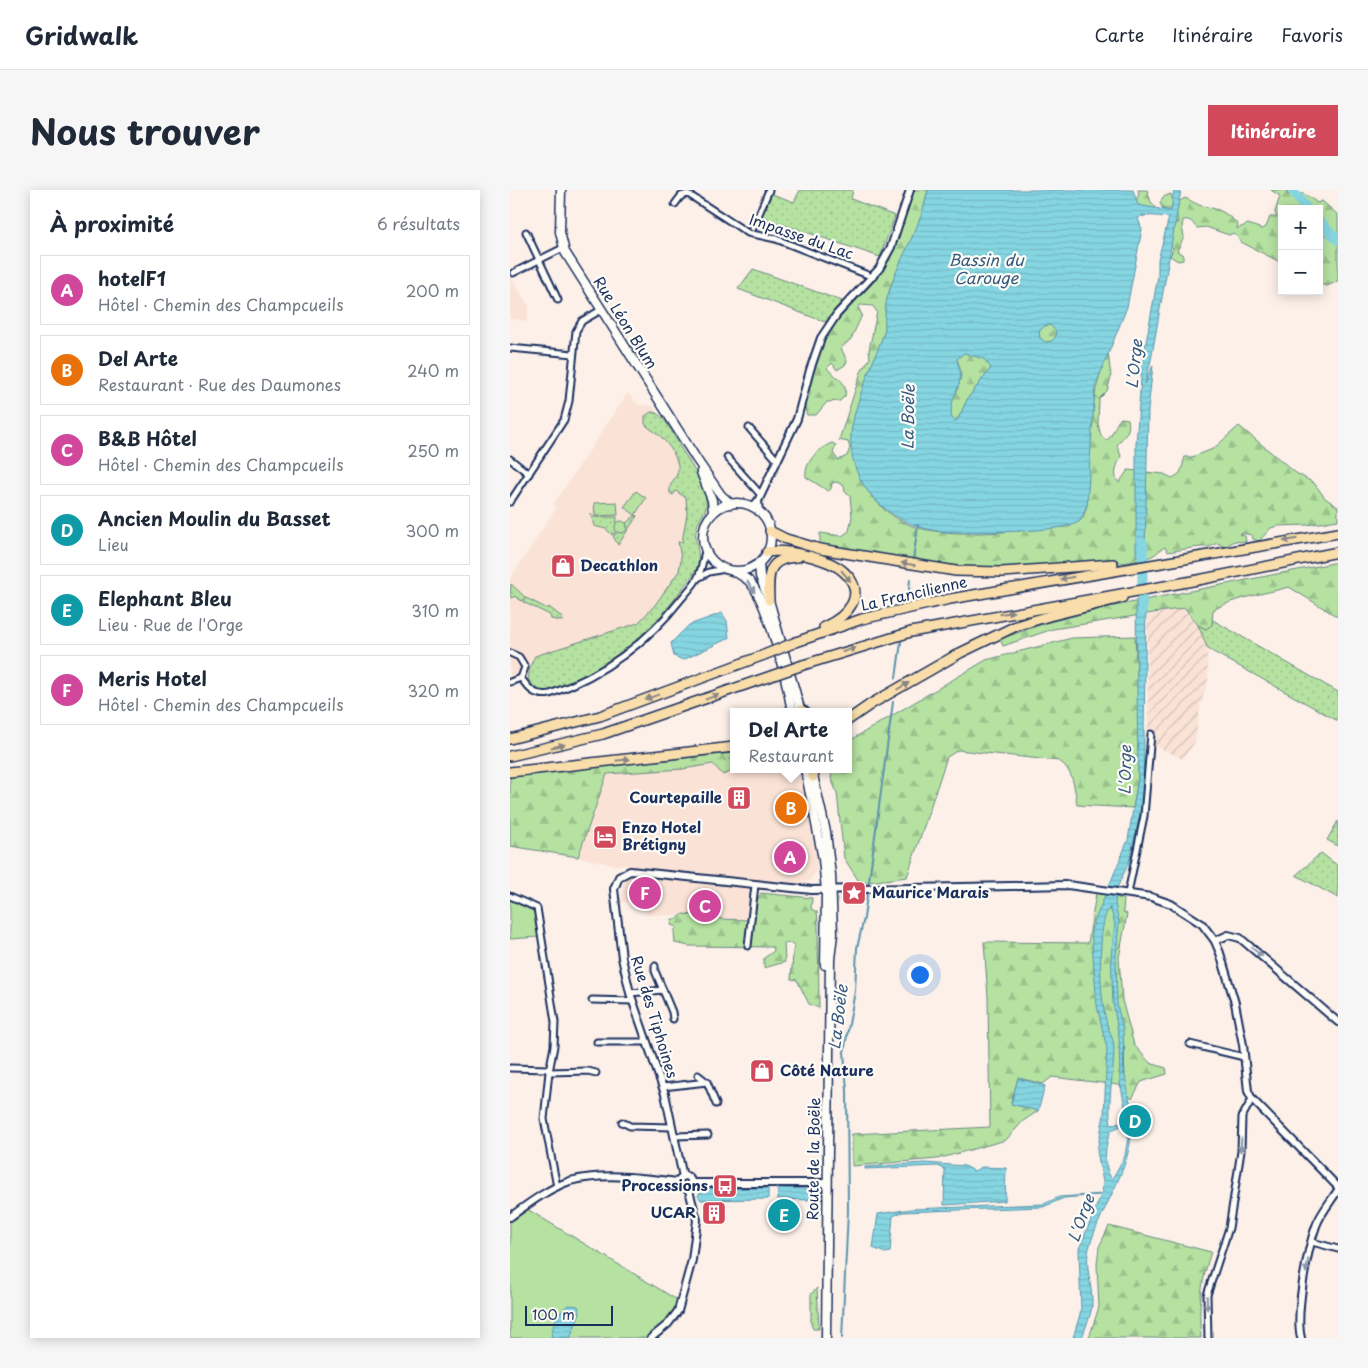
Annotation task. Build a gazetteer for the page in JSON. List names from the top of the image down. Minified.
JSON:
{"streets":{"highway":["La Francilienne"],"main road":["Rue Léon Blum","Route de la Boële"],"street":["Impasse du Lac","Rue des Tiphoines"]},"water":["Bassin du Carouge","L'Orge","La Boële"],"places":{"shop":["Decathlon","Côté Nature"],"building":["Courtepaille","UCAR"],"hotel":["Enzo Hotel Brétigny"],"place":["Maurice Marais"],"bus stop":["Processions"]},"scale_bar":"100 m","page":{"header":"Gridwalk","nav":["Carte","Itinéraire","Favoris"],"title":"Nous trouver","buttons":"Itinéraire","heading":["À proximité","6 résultats"],"map_buttons":["+","−"],"list":[{"mark":"A","name":"hotelF1","note":"Hôtel · Chemin des Champcueils","value":"200 m"},{"mark":"B","name":"Del Arte","note":"Restaurant · Rue des Daumones","value":"240 m"},{"mark":"C","name":"B&B Hôtel","note":"Hôtel · Chemin des Champcueils","value":"250 m"},{"mark":"D","name":"Ancien Moulin du Basset","note":"Lieu","value":"300 m"},{"mark":"E","name":"Elephant Bleu","note":"Lieu · Rue de l'Orge","value":"310 m"},{"mark":"F","name":"Meris Hotel","note":"Hôtel · Chemin des Champcueils","value":"320 m"}],"popup":["Del Arte","Restaurant"],"pins":["B","A","F","C","D","E"],"scale":"100 m"}}
